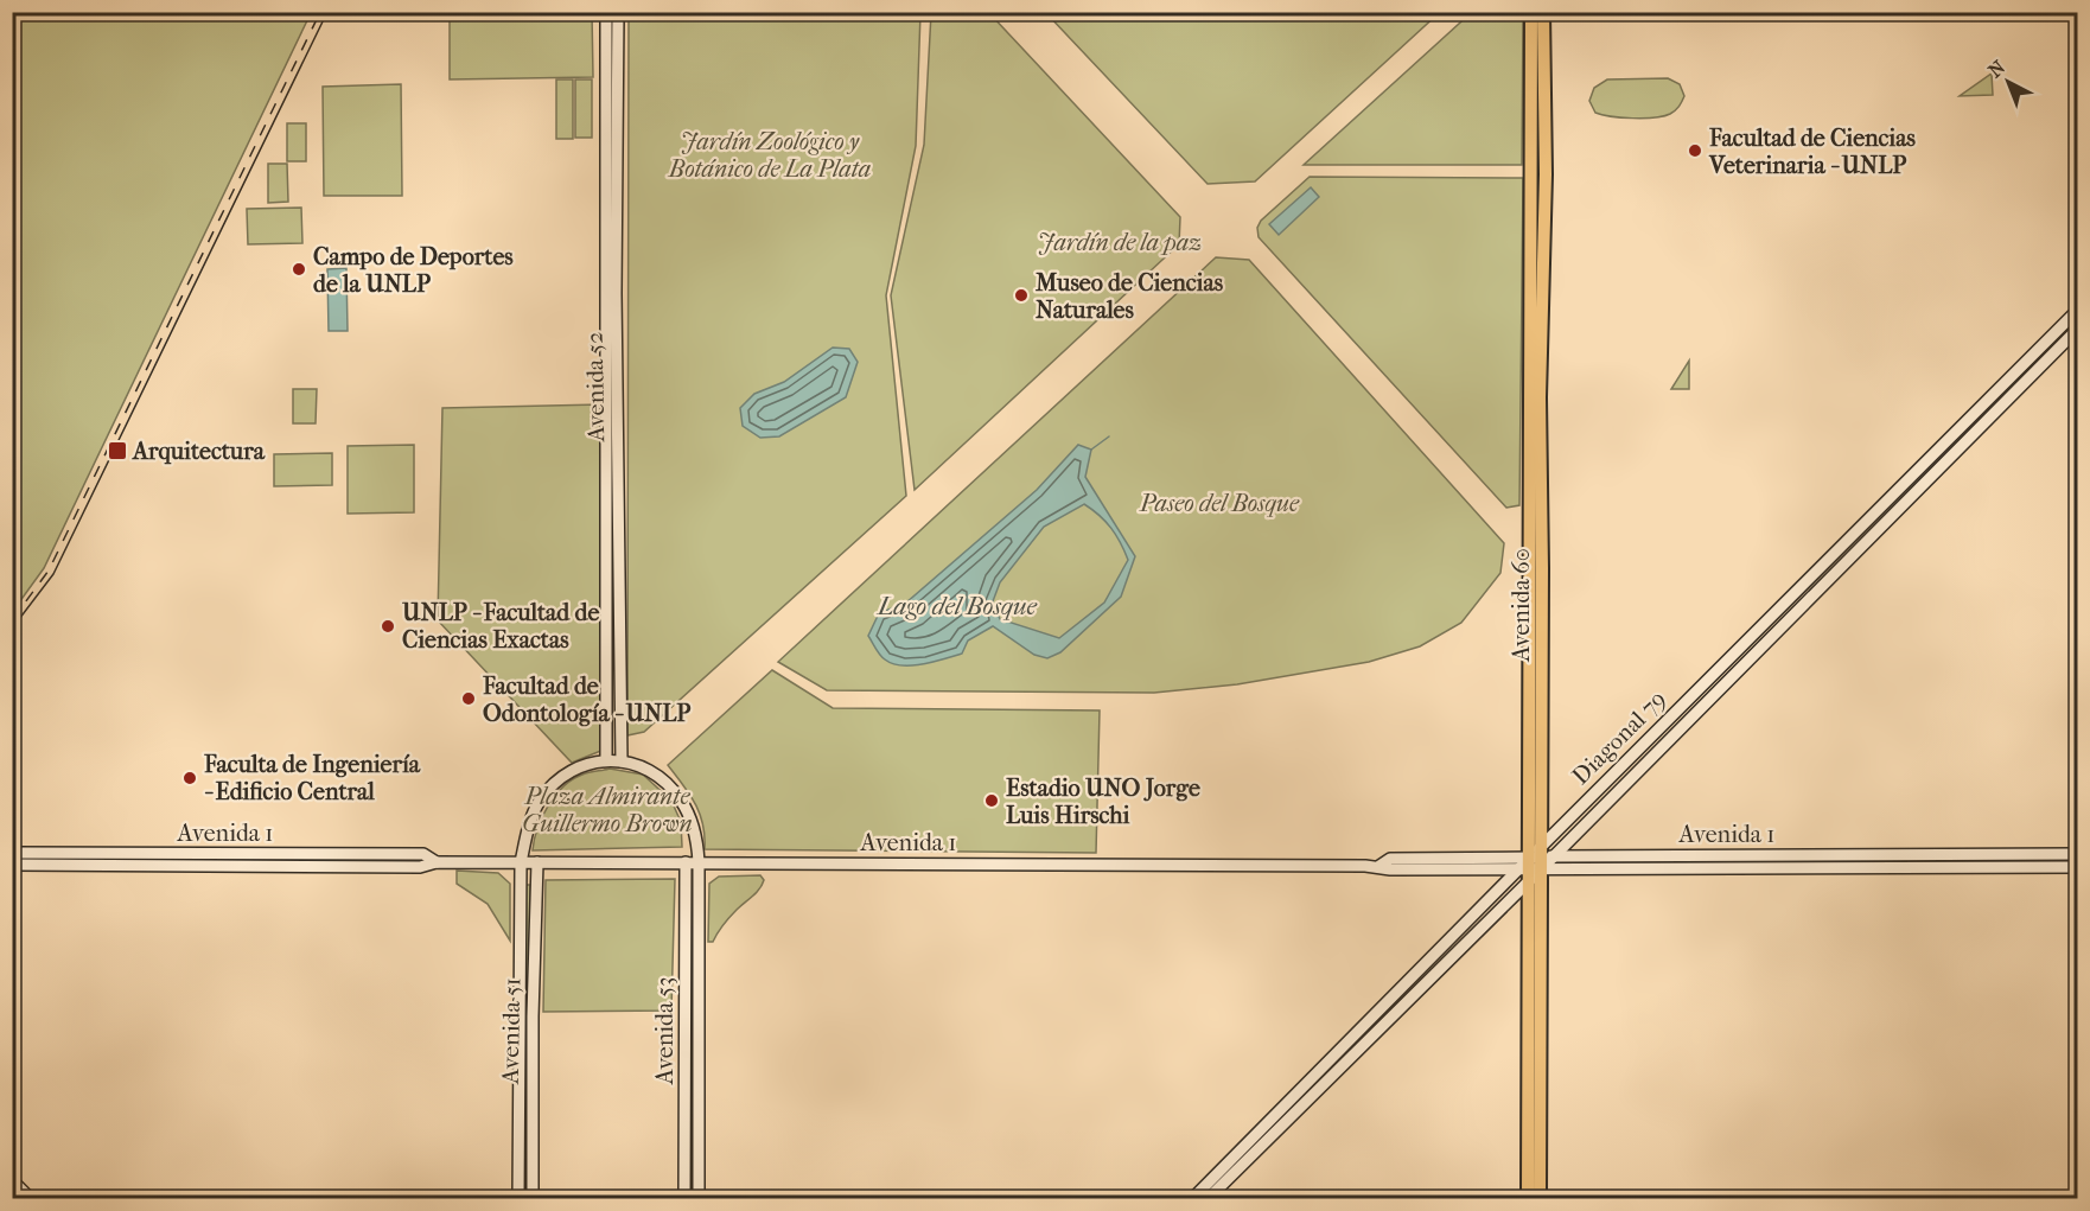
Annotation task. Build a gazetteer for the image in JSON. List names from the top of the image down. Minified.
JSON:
{"streets":{"main road":["Avenida 52","Avenida 60","Diagonal 79","Avenida 1","Avenida 51","Avenida 53"]},"crossings":[["Avenida 60","Diagonal 79"],["Avenida 60","Avenida 1"],["Diagonal 79","Avenida 1"],["Avenida 1","Avenida 51"],["Avenida 1","Avenida 53"]],"water":["Lago del Bosque"],"parks":["Jardín Zoológico y Botánico de La Plata","Jardín de la paz","Paseo del Bosque","Plaza Almirante Guillermo Brown"],"places":{"other":["Facultad de Ciencias Veterinaria - UNLP","Campo de Deportes de la UNLP","Museo de Ciencias Naturales","UNLP - Facultad de Ciencias Exactas","Facultad de Odontología - UNLP","Faculta de Ingeniería - Edificio Central","Estadio UNO Jorge Luis Hirschi"],"transit":["Arquitectura"]},"north":"top left"}
